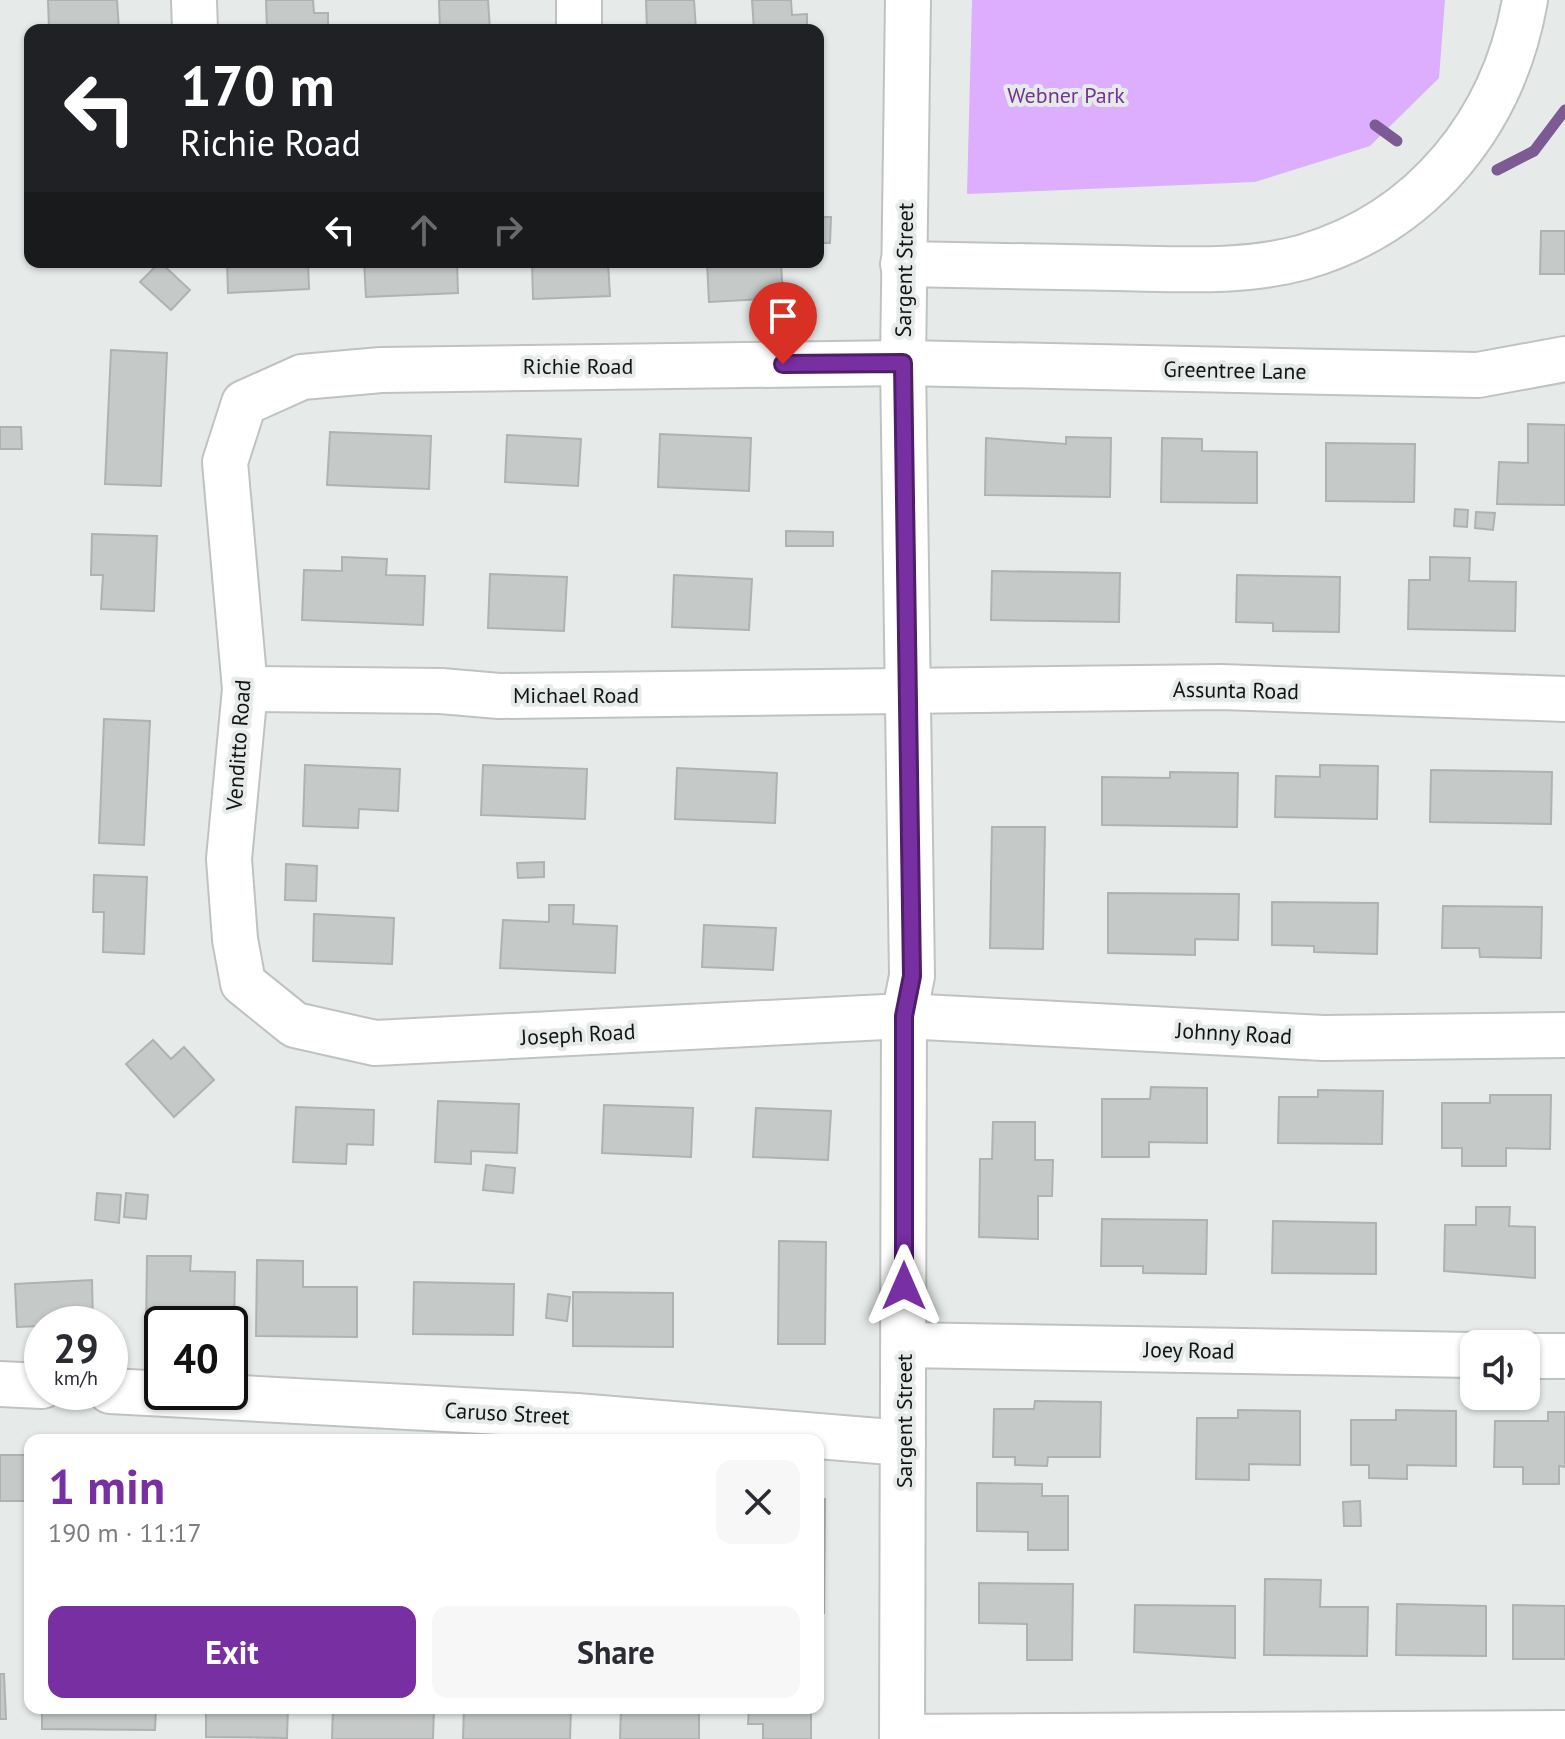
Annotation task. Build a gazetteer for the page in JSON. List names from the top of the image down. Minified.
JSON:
{"streets":{"main road":["Sargent Street","Richie Road","Greentree Lane","Assunta Road","Michael Road","Venditto Road","Johnny Road","Joseph Road","Joey Road","Caruso Street"]},"crossings":[["Sargent Street","Richie Road"],["Sargent Street","Greentree Lane"],["Sargent Street","Assunta Road"],["Sargent Street","Michael Road"],["Sargent Street","Johnny Road"],["Sargent Street","Joseph Road"],["Sargent Street","Joey Road"],["Sargent Street","Caruso Street"],["Richie Road","Greentree Lane"],["Richie Road","Venditto Road"],["Assunta Road","Michael Road"],["Michael Road","Venditto Road"],["Venditto Road","Joseph Road"],["Johnny Road","Joseph Road"]],"parks":["Webner Park"],"page":{"turn":["170 m","Richie Road"],"speed":"29 km/h","limit":"40","heading":["1 min","190 m · 11:17"],"buttons":["Exit","Share"]}}
